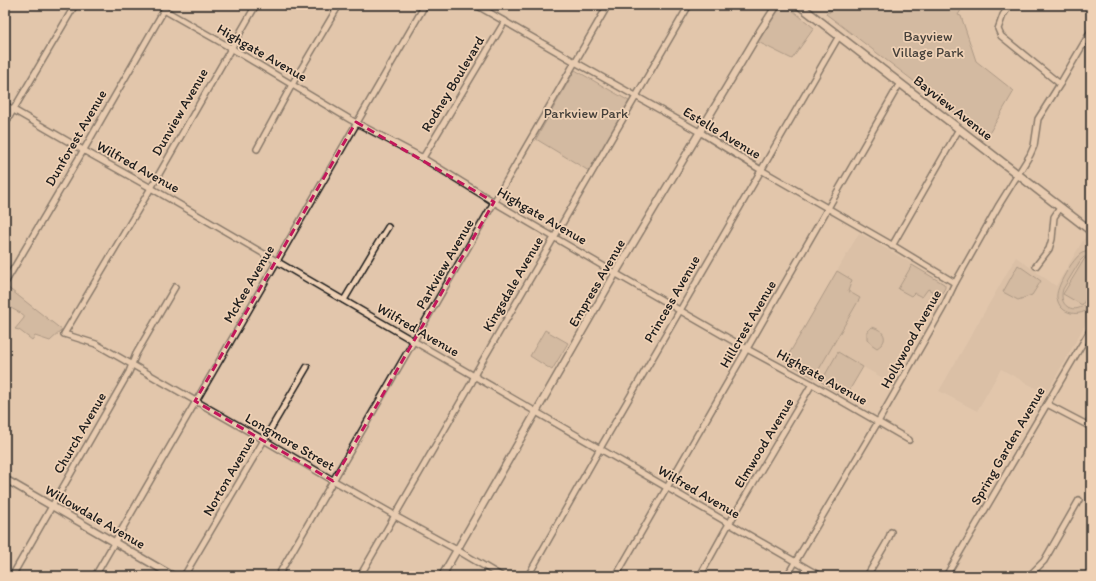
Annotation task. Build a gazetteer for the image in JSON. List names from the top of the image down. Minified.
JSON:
{"streets":{"main road":["Bayview Avenue"],"street":["Highgate Avenue","Rodney Boulevard","Dunview Avenue","Estelle Avenue","Dunforest Avenue","Wilfred Avenue","Parkview Avenue","Empress Avenue","McKee Avenue","Kingsdale Avenue","Princess Avenue","Hillcrest Avenue","Hollywood Avenue","Church Avenue","Longmore Street","Elmwood Avenue","Spring Garden Avenue","Norton Avenue","Willowdale Avenue"]},"crossings":[["Highgate Avenue","Rodney Boulevard"],["Highgate Avenue","Dunview Avenue"],["Highgate Avenue","Dunforest Avenue"],["Highgate Avenue","Parkview Avenue"],["Highgate Avenue","Empress Avenue"],["Highgate Avenue","McKee Avenue"],["Highgate Avenue","Kingsdale Avenue"],["Highgate Avenue","Princess Avenue"],["Highgate Avenue","Hillcrest Avenue"],["Highgate Avenue","Hollywood Avenue"],["Highgate Avenue","Elmwood Avenue"],["Rodney Boulevard","Estelle Avenue"],["Bayview Avenue","Princess Avenue"],["Bayview Avenue","Hillcrest Avenue"],["Bayview Avenue","Hollywood Avenue"],["Dunview Avenue","Wilfred Avenue"],["Dunview Avenue","Longmore Street"],["Estelle Avenue","Parkview Avenue"],["Estelle Avenue","Empress Avenue"],["Estelle Avenue","Kingsdale Avenue"],["Estelle Avenue","Princess Avenue"],["Estelle Avenue","Hillcrest Avenue"],["Estelle Avenue","Hollywood Avenue"],["Dunforest Avenue","Wilfred Avenue"],["Wilfred Avenue","Parkview Avenue"],["Wilfred Avenue","Empress Avenue"],["Wilfred Avenue","McKee Avenue"],["Wilfred Avenue","Kingsdale Avenue"],["Wilfred Avenue","Princess Avenue"],["Wilfred Avenue","Hillcrest Avenue"],["Wilfred Avenue","Hollywood Avenue"],["Wilfred Avenue","Elmwood Avenue"],["Parkview Avenue","Longmore Street"],["Empress Avenue","Longmore Street"],["McKee Avenue","Longmore Street"],["McKee Avenue","Willowdale Avenue"],["Kingsdale Avenue","Longmore Street"],["Church Avenue","Longmore Street"],["Church Avenue","Willowdale Avenue"],["Longmore Street","Norton Avenue"]],"parks":["Bayview Village Park","Parkview Park"]}
